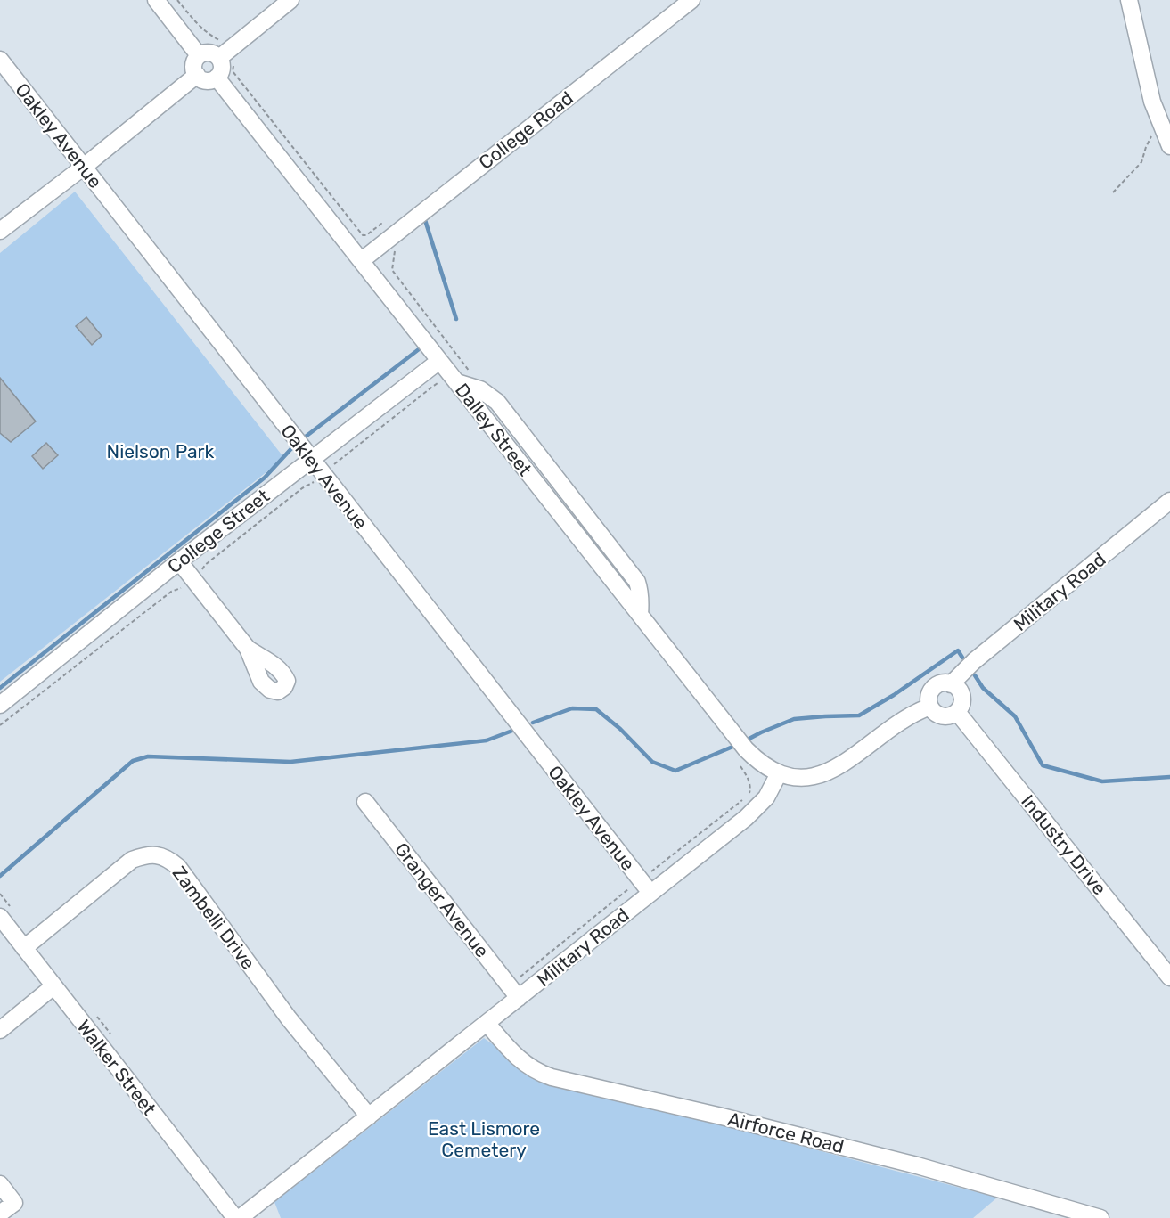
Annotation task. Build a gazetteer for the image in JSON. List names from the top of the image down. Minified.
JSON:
{"streets":{"street":["College Road","Oakley Avenue","Dalley Street","College Street","Military Road","Industry Drive","Granger Avenue","Zambelli Drive","Walker Street","Airforce Road"]},"crossings":[["College Road","Dalley Street"],["Oakley Avenue","College Street"],["Oakley Avenue","Military Road"],["Dalley Street","College Street"],["Dalley Street","Military Road"],["Military Road","Industry Drive"],["Military Road","Granger Avenue"],["Military Road","Zambelli Drive"],["Military Road","Airforce Road"],["Zambelli Drive","Walker Street"]],"parks":["Nielson Park","East Lismore Cemetery"]}
